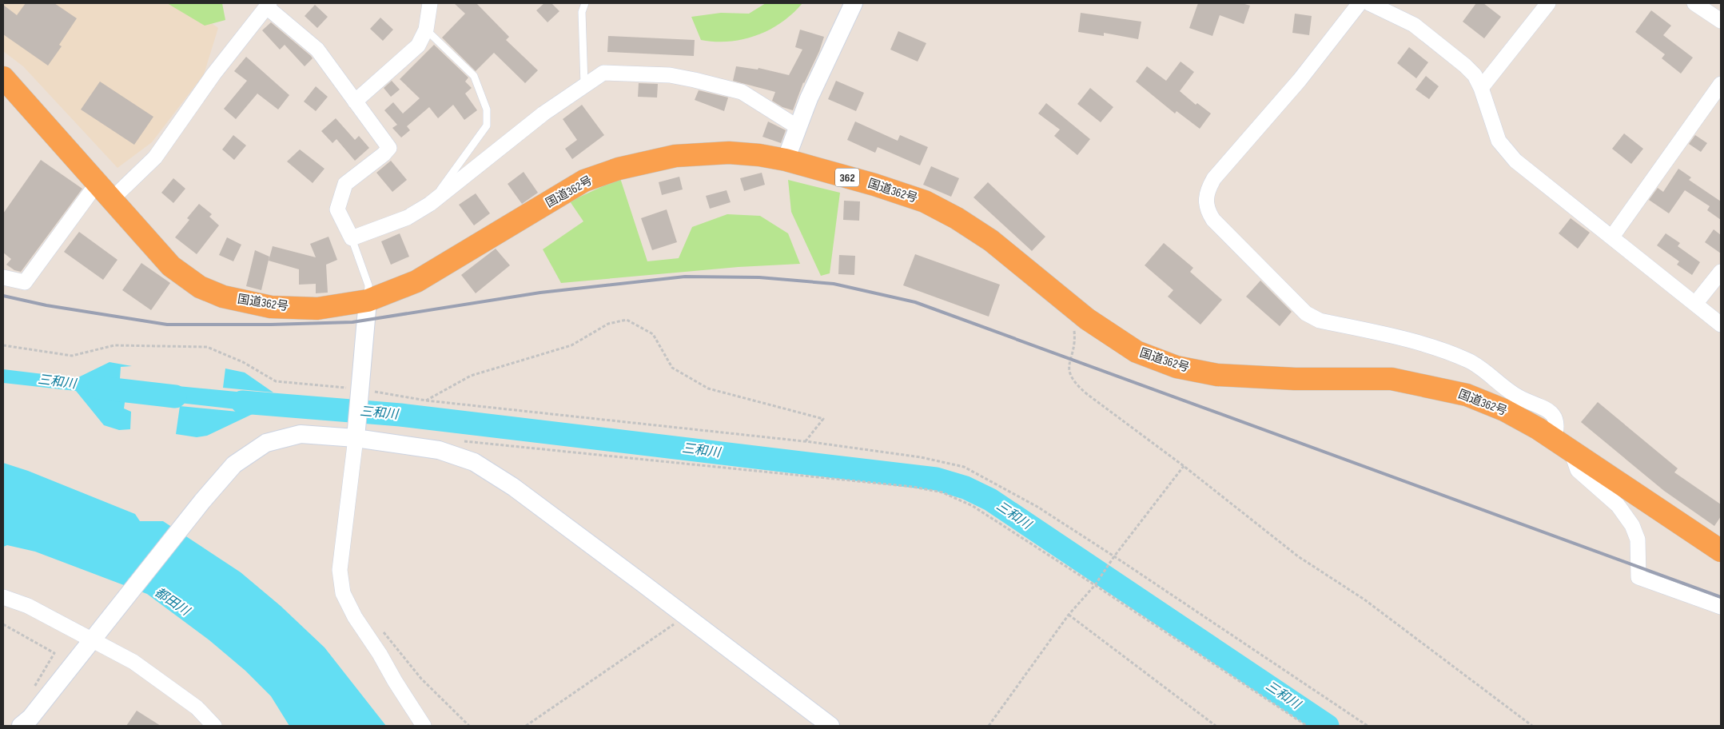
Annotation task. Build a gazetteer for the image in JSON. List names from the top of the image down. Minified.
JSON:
{"streets":{"highway":["362","国道362号"]},"water":["三和川","都田川"]}
